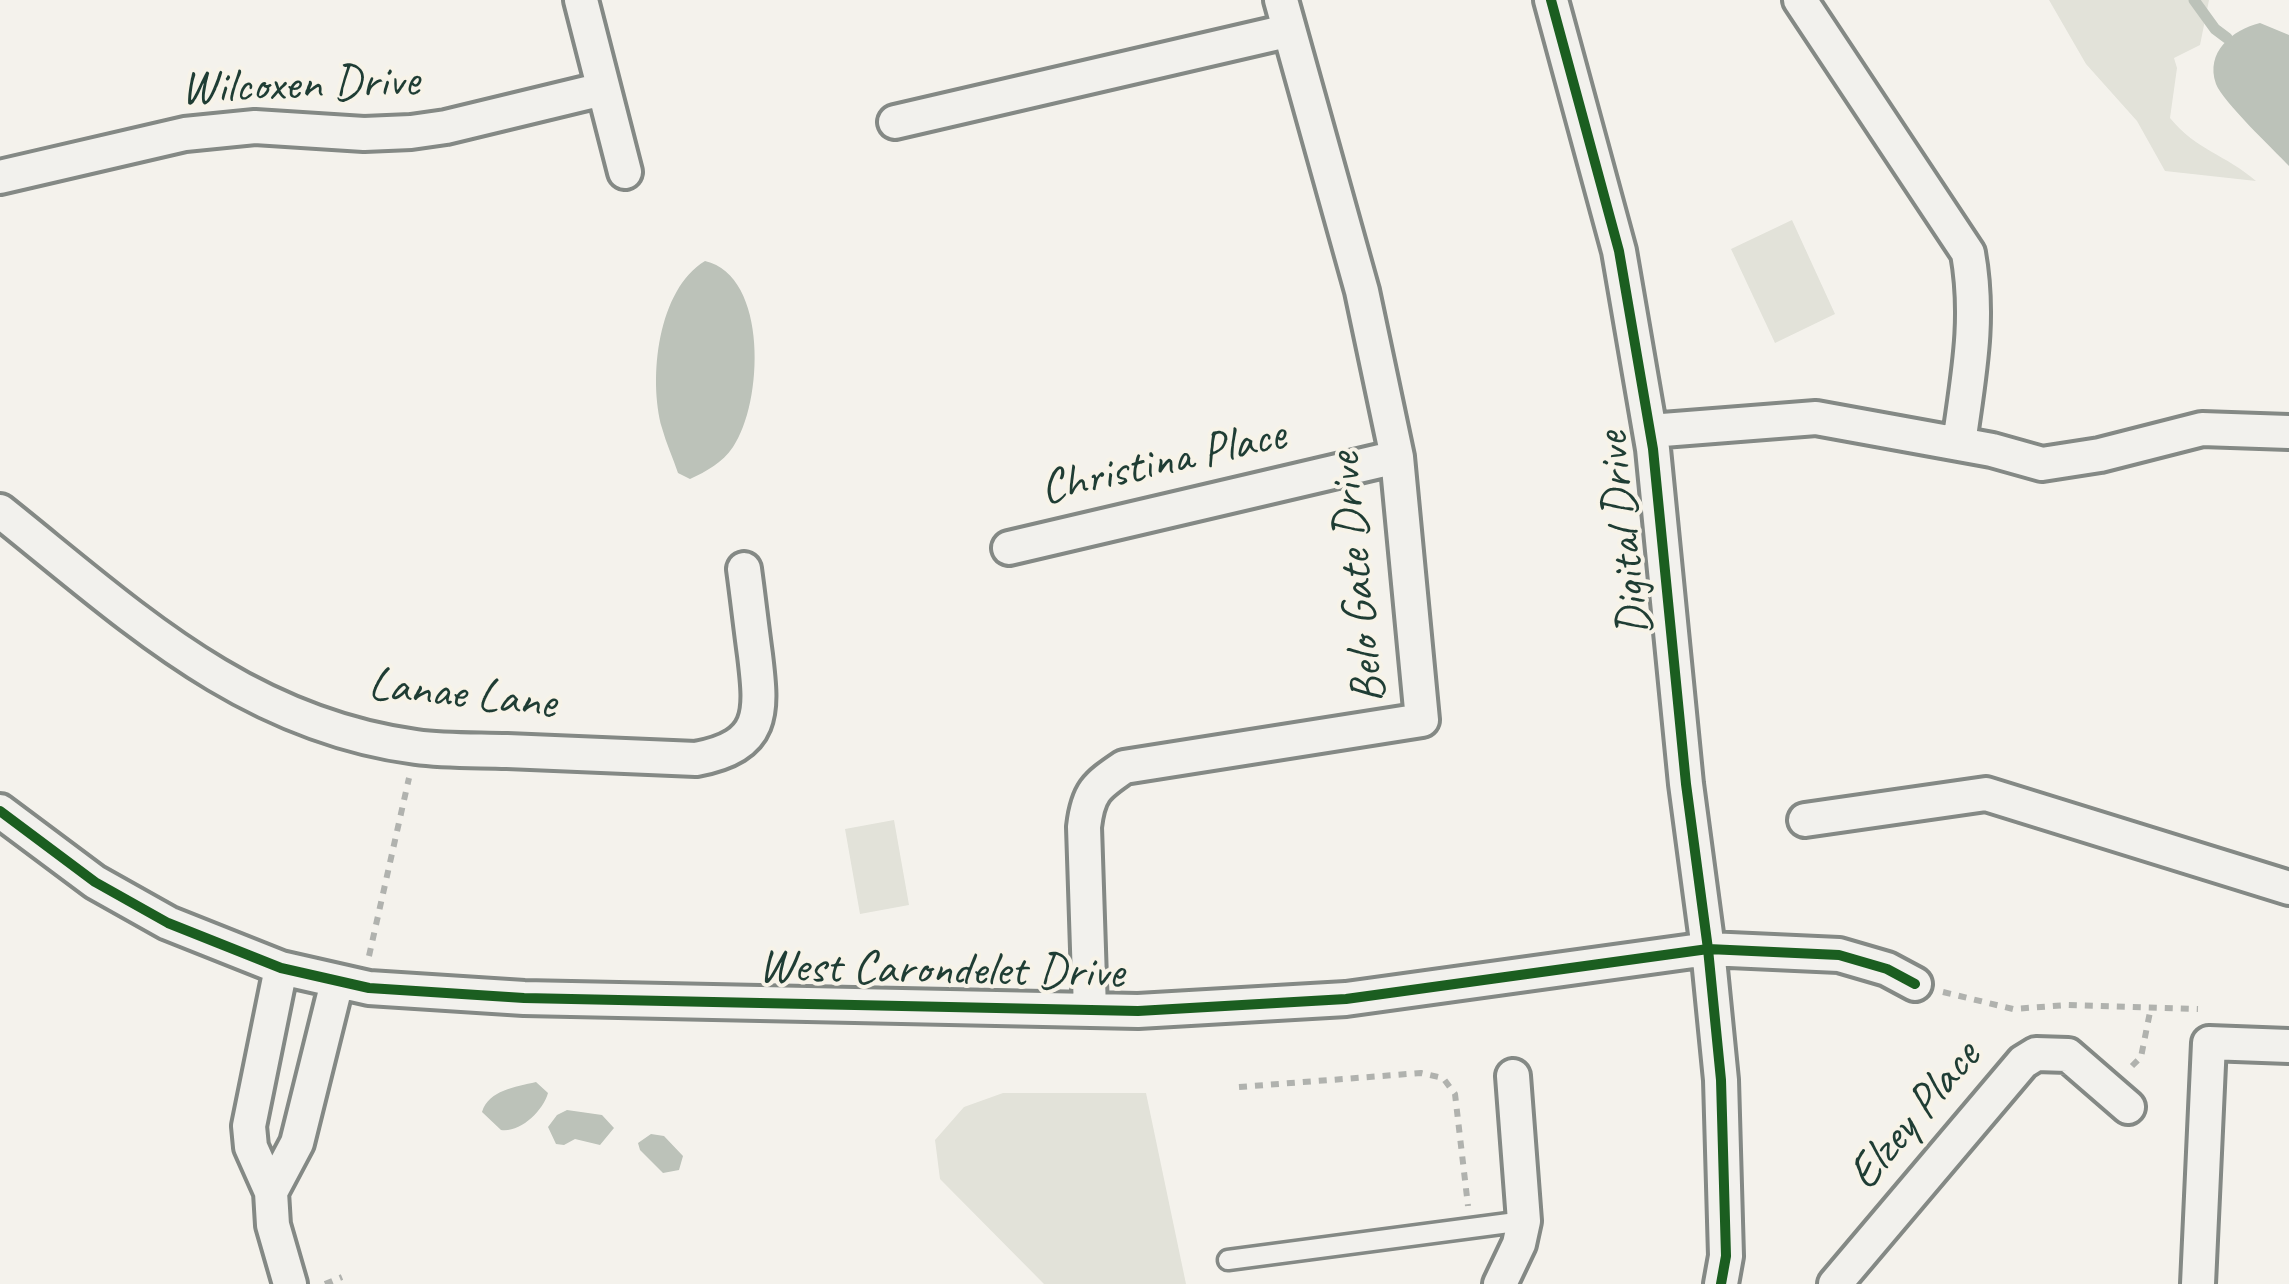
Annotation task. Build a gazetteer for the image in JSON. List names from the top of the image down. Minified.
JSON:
{"streets":{"street":["Wilcoxen Drive","Christina Place","Digital Drive","Belo Gate Drive","Lanae Lane","West Carondelet Drive","Elzey Place"]},"crossings":[["Christina Place","Belo Gate Drive"],["Digital Drive","West Carondelet Drive"],["Belo Gate Drive","West Carondelet Drive"]]}
